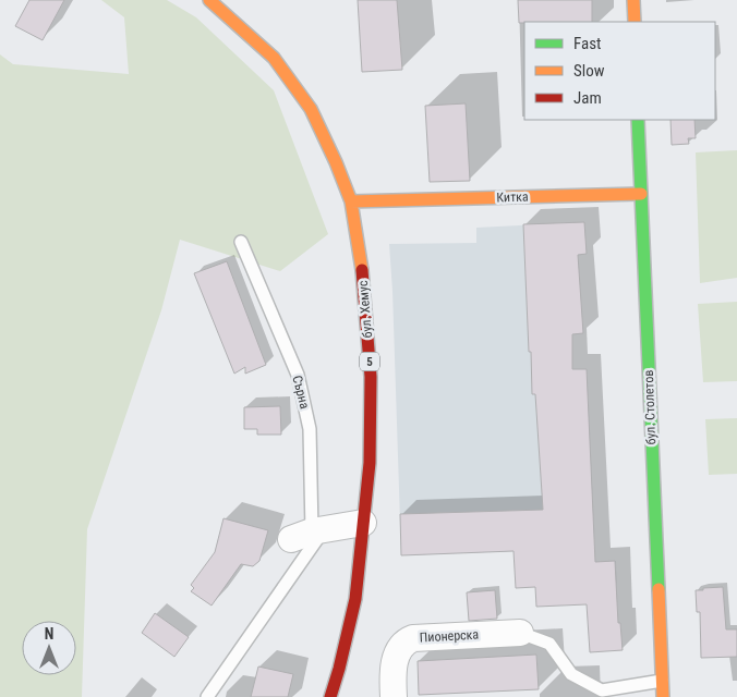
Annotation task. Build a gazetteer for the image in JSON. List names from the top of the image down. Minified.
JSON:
{"streets":{"main road":["Китка","бул. Хемус","5","бул. Столетов"],"street":["Пионерска"],"lane":["Сърна"]},"crossings":[["Китка","бул. Хемус"],["Китка","бул. Столетов"]],"legend":["Fast","Slow","Jam"],"north":"top"}
